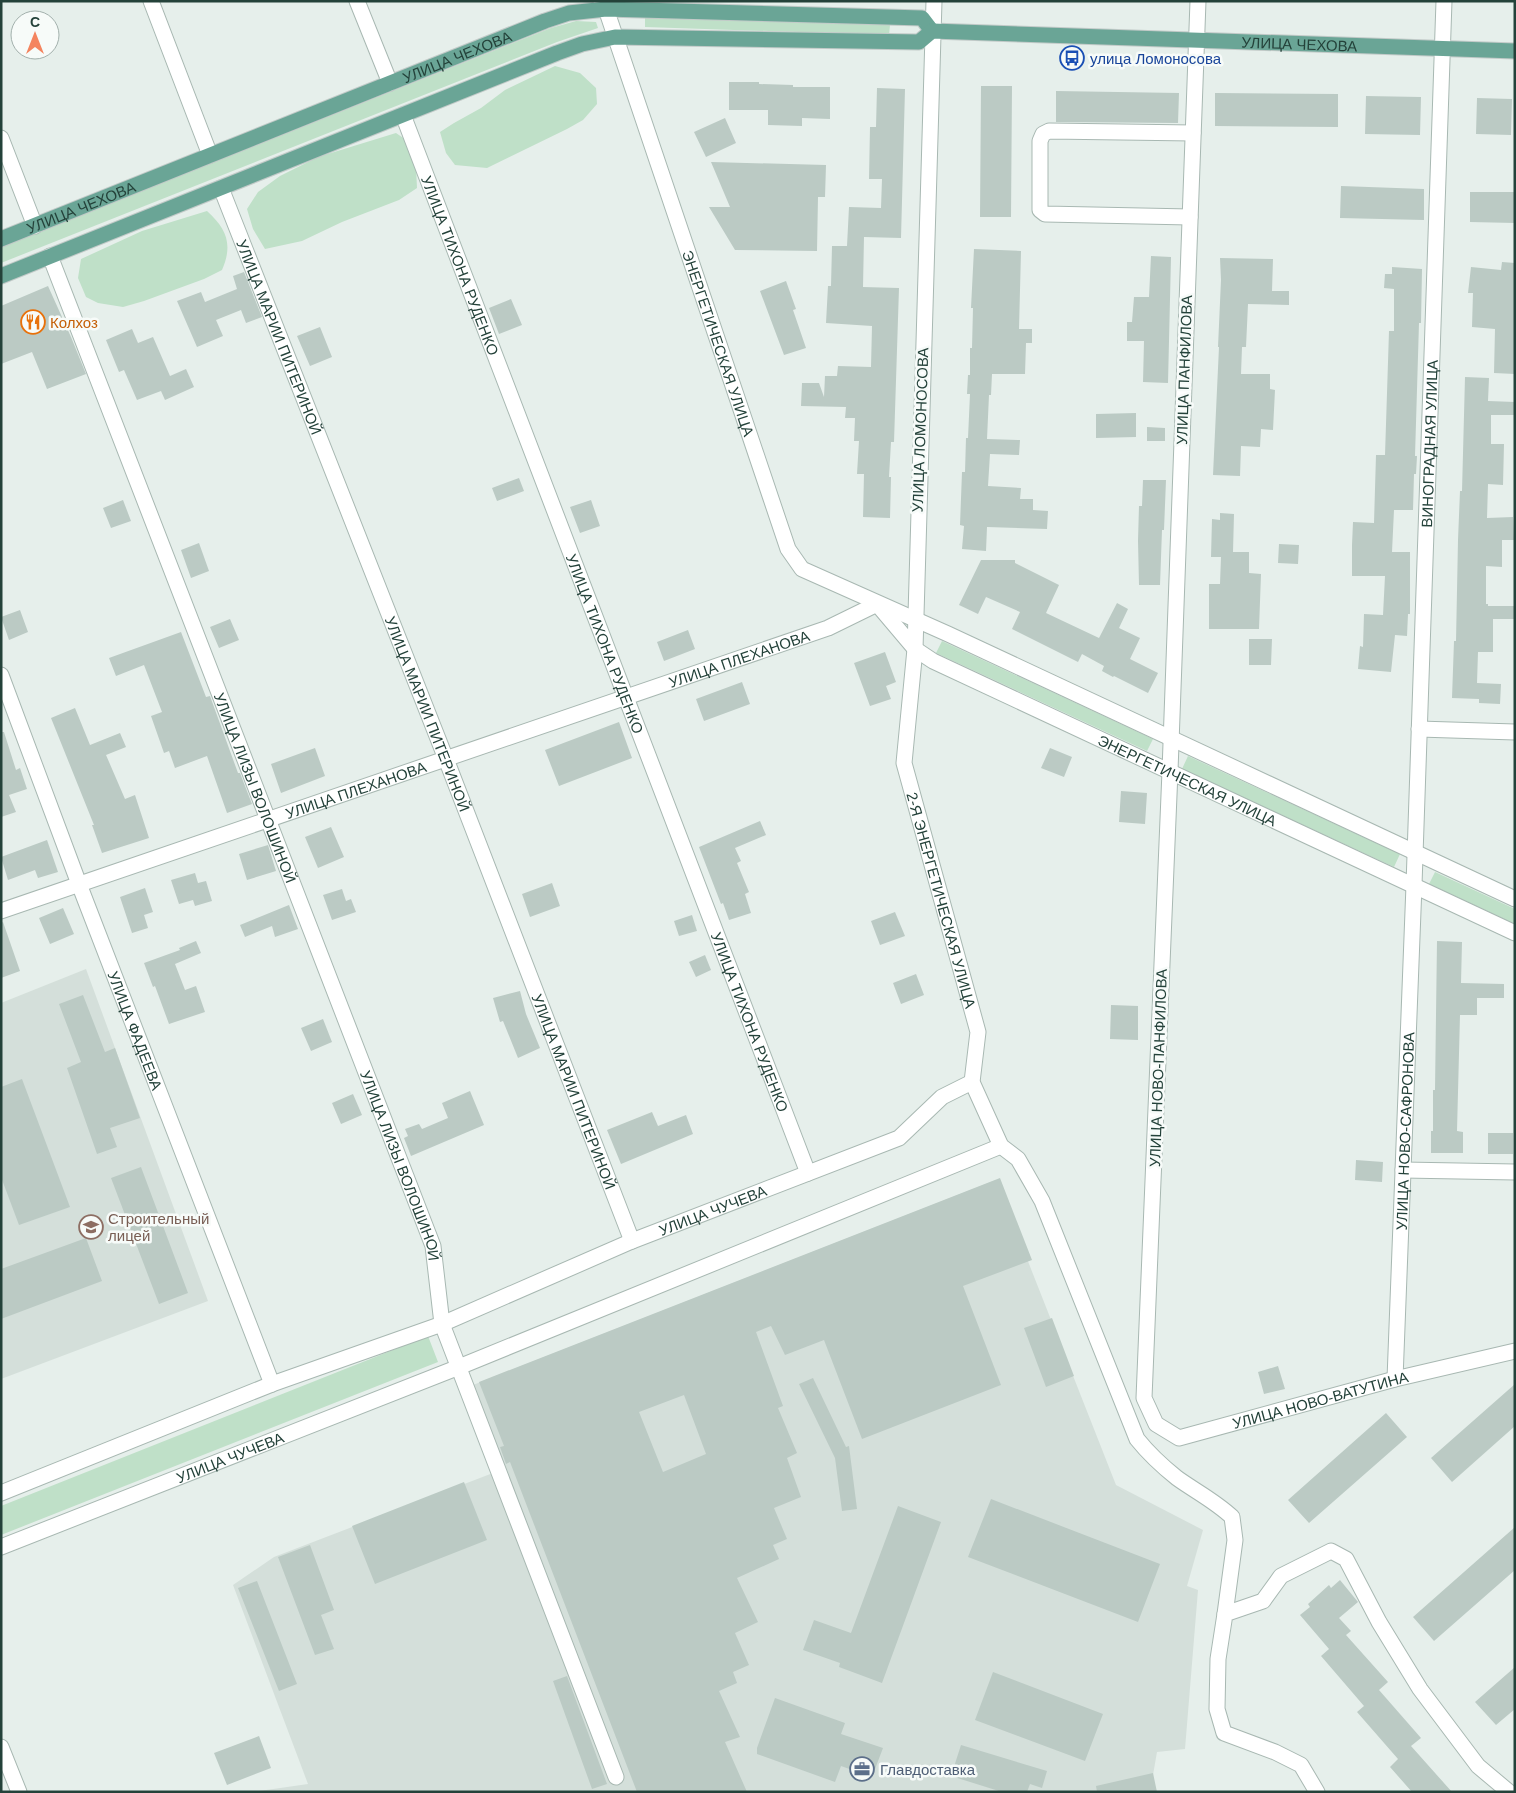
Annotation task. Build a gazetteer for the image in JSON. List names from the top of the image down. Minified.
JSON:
{"streets":{"main road":["УЛИЦА ЧЕХОВА"],"street":["УЛИЦА ТИХОНА РУДЕНКО","УЛИЦА МАРИИ ПИТЕРИНОЙ","ЭНЕРГЕТИЧЕСКАЯ УЛИЦА","УЛИЦА ПАНФИЛОВА","УЛИЦА ЛОМОНОСОВА","ВИНОГРАДНАЯ УЛИЦА","УЛИЦА ПЛЕХАНОВА","УЛИЦА ЛИЗЫ ВОЛОШИНОЙ","2-Я ЭНЕРГЕТИЧЕСКАЯ УЛИЦА","УЛИЦА ФАДЕЕВА","УЛИЦА НОВО-ПАНФИЛОВА","УЛИЦА НОВО-САФРОНОВА","УЛИЦА ЧУЧЕВА","УЛИЦА НОВО-ВАТУТИНА"]},"crossings":[["УЛИЦА ЧЕХОВА","УЛИЦА ТИХОНА РУДЕНКО"],["УЛИЦА ЧЕХОВА","УЛИЦА МАРИИ ПИТЕРИНОЙ"],["УЛИЦА ЧЕХОВА","ЭНЕРГЕТИЧЕСКАЯ УЛИЦА"],["УЛИЦА ЧЕХОВА","УЛИЦА ПАНФИЛОВА"],["УЛИЦА ЧЕХОВА","УЛИЦА ЛОМОНОСОВА"],["УЛИЦА ЧЕХОВА","ВИНОГРАДНАЯ УЛИЦА"],["УЛИЦА ЧЕХОВА","УЛИЦА ЛИЗЫ ВОЛОШИНОЙ"],["УЛИЦА ТИХОНА РУДЕНКО","УЛИЦА ПЛЕХАНОВА"],["УЛИЦА ТИХОНА РУДЕНКО","УЛИЦА ЧУЧЕВА"],["УЛИЦА МАРИИ ПИТЕРИНОЙ","УЛИЦА ПЛЕХАНОВА"],["УЛИЦА МАРИИ ПИТЕРИНОЙ","УЛИЦА ЧУЧЕВА"],["ЭНЕРГЕТИЧЕСКАЯ УЛИЦА","УЛИЦА ПАНФИЛОВА"],["ЭНЕРГЕТИЧЕСКАЯ УЛИЦА","УЛИЦА ЛОМОНОСОВА"],["ЭНЕРГЕТИЧЕСКАЯ УЛИЦА","ВИНОГРАДНАЯ УЛИЦА"],["ЭНЕРГЕТИЧЕСКАЯ УЛИЦА","УЛИЦА ПЛЕХАНОВА"],["ЭНЕРГЕТИЧЕСКАЯ УЛИЦА","2-Я ЭНЕРГЕТИЧЕСКАЯ УЛИЦА"],["ЭНЕРГЕТИЧЕСКАЯ УЛИЦА","УЛИЦА НОВО-ПАНФИЛОВА"],["ЭНЕРГЕТИЧЕСКАЯ УЛИЦА","УЛИЦА НОВО-САФРОНОВА"],["УЛИЦА ПАНФИЛОВА","УЛИЦА НОВО-ПАНФИЛОВА"],["УЛИЦА ЛОМОНОСОВА","2-Я ЭНЕРГЕТИЧЕСКАЯ УЛИЦА"],["ВИНОГРАДНАЯ УЛИЦА","УЛИЦА НОВО-САФРОНОВА"],["УЛИЦА ПЛЕХАНОВА","УЛИЦА ЛИЗЫ ВОЛОШИНОЙ"],["УЛИЦА ПЛЕХАНОВА","УЛИЦА ФАДЕЕВА"],["УЛИЦА ЛИЗЫ ВОЛОШИНОЙ","УЛИЦА ЧУЧЕВА"],["2-Я ЭНЕРГЕТИЧЕСКАЯ УЛИЦА","УЛИЦА ЧУЧЕВА"],["УЛИЦА ФАДЕЕВА","УЛИЦА ЧУЧЕВА"],["УЛИЦА НОВО-ПАНФИЛОВА","УЛИЦА НОВО-ВАТУТИНА"],["УЛИЦА НОВО-САФРОНОВА","УЛИЦА НОВО-ВАТУТИНА"]],"places":{"bus stop":["улица Ломоносова"],"restaurant":["Колхоз"],"school or university":["Строительный лицей"],"office":["Главдоставка"]},"north":"top"}
